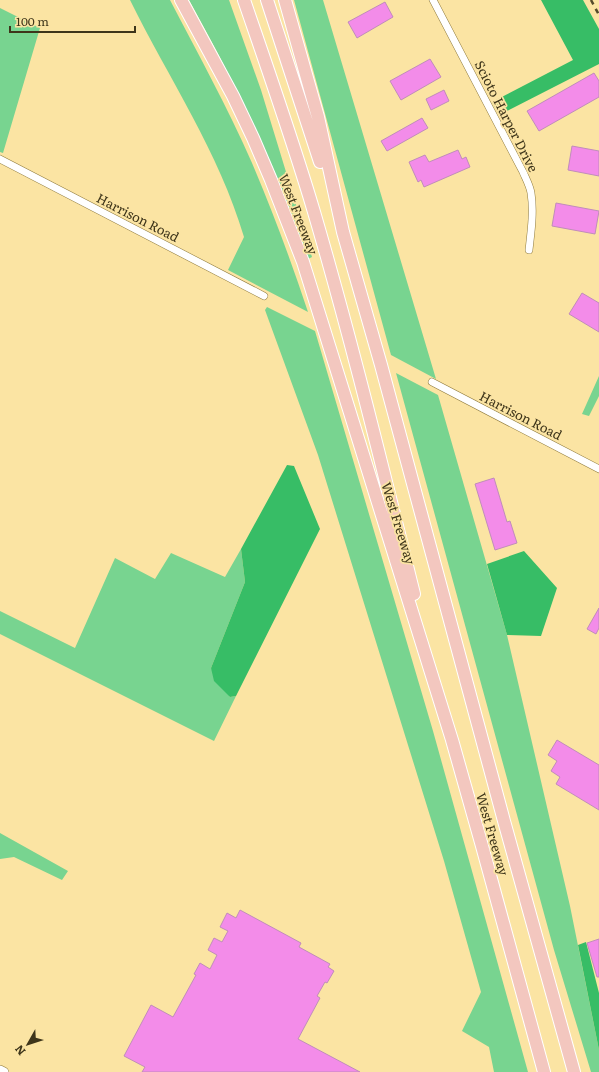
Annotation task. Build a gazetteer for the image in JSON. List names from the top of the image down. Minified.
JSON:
{"streets":{"highway":["West Freeway"],"street":["Scioto Harper Drive","Harrison Road"]},"scale_bar":"100 m","north":"bottom left"}
